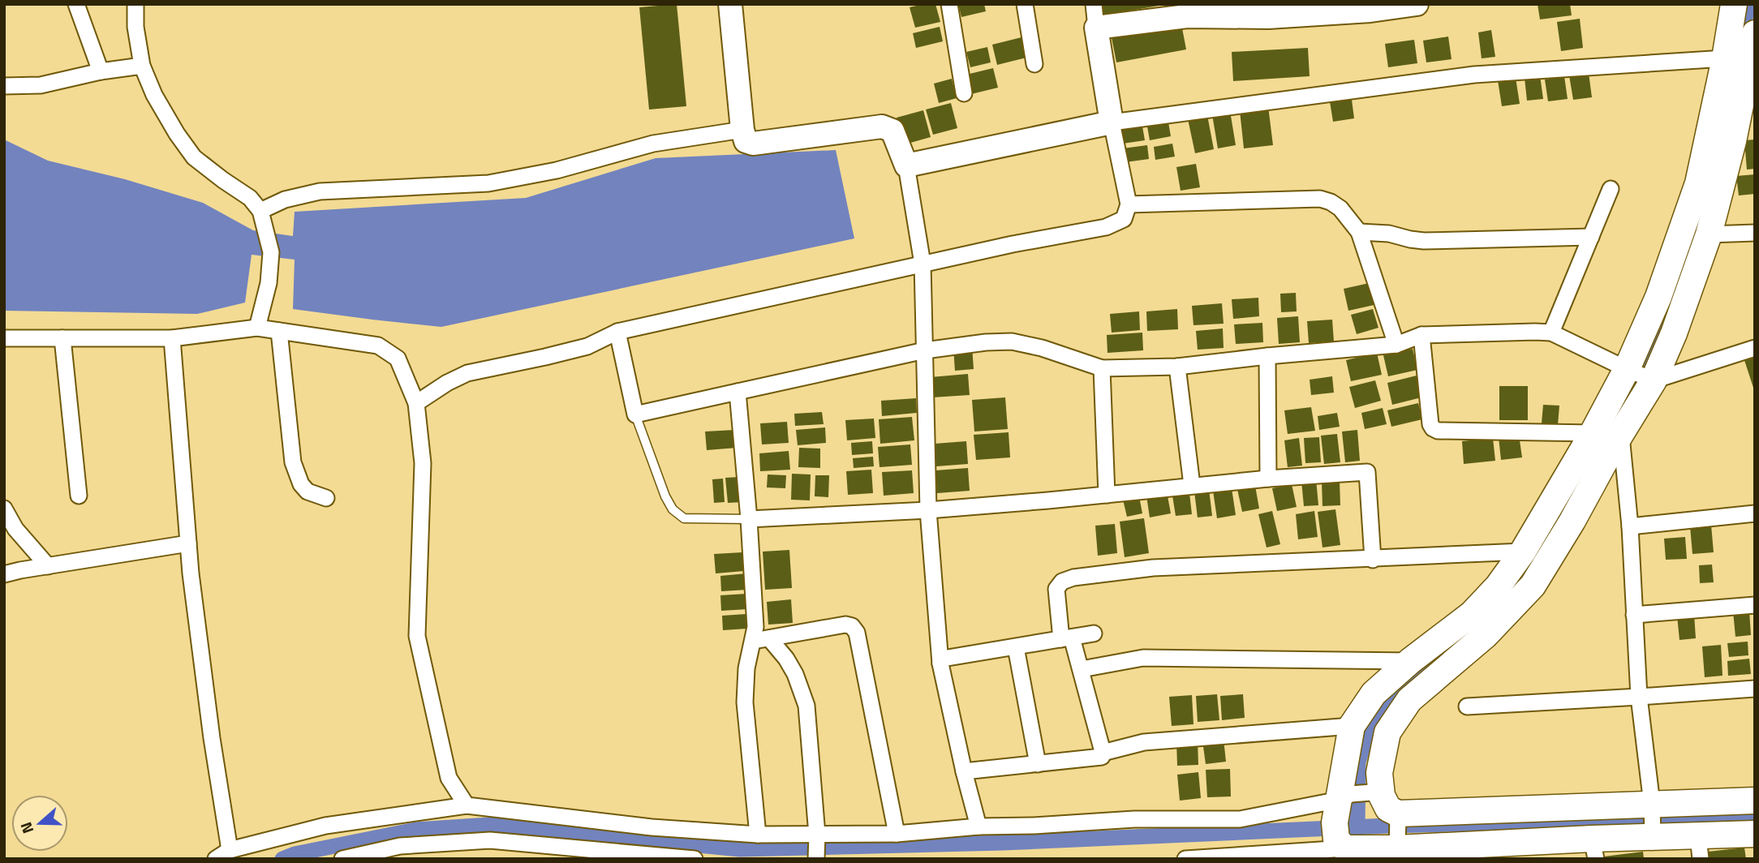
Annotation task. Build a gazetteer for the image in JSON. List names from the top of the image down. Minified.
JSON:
{"north":"left"}
